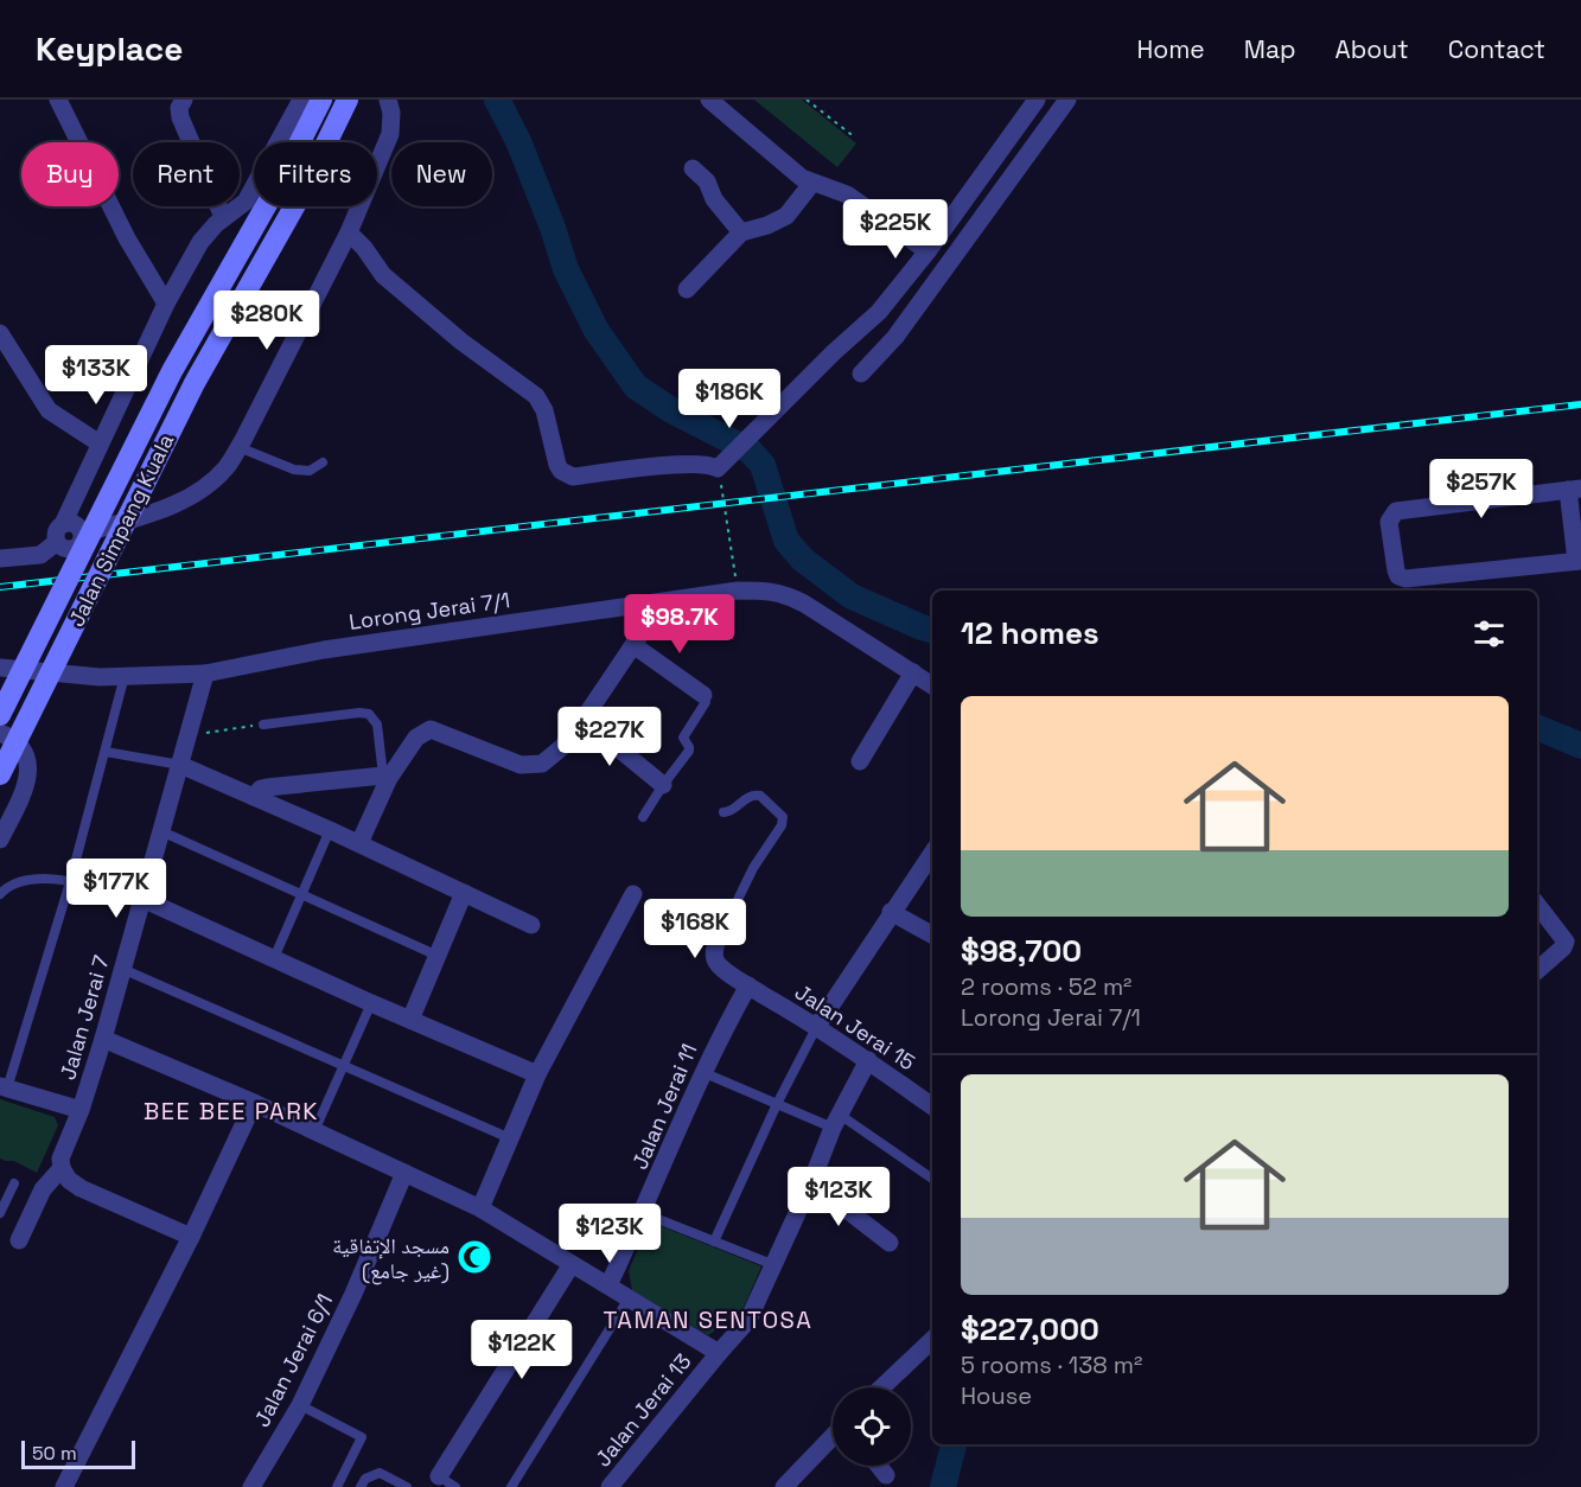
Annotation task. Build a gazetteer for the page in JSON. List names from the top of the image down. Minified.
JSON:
{"streets":{"main road":["Jalan Simpang Kuala"],"street":["Lorong Jerai 7/1","Jalan Jerai 7","Jalan Jerai 15","Jalan Jerai 11","Jalan Jerai 6/1","Jalan Jerai 13"]},"crossings":[["Lorong Jerai 7/1","Jalan Jerai 7"],["Jalan Jerai 15","Jalan Jerai 11"],["Jalan Jerai 15","Jalan Jerai 13"]],"districts":["BEE BEE PARK","TAMAN SENTOSA"],"places":{"mosque":["مسجد الإتفاقية (غير جامع)"]},"scale_bar":"50 m","page":{"header":"Keyplace","nav":["Home","Map","About","Contact"],"chip":["Buy","Rent","Filters","New"],"price":["$225K","$280K","$133K","$186K","$257K","$98.7K","$227K","$177K","$168K","$123K","$123K","$122K"],"heading":"12 homes","list":[{"name":"$98,700","note":"2 rooms · 52 m² · Lorong Jerai 7/1"},{"name":"$227,000","note":"5 rooms · 138 m² · House"}],"scale":"50 m"}}
